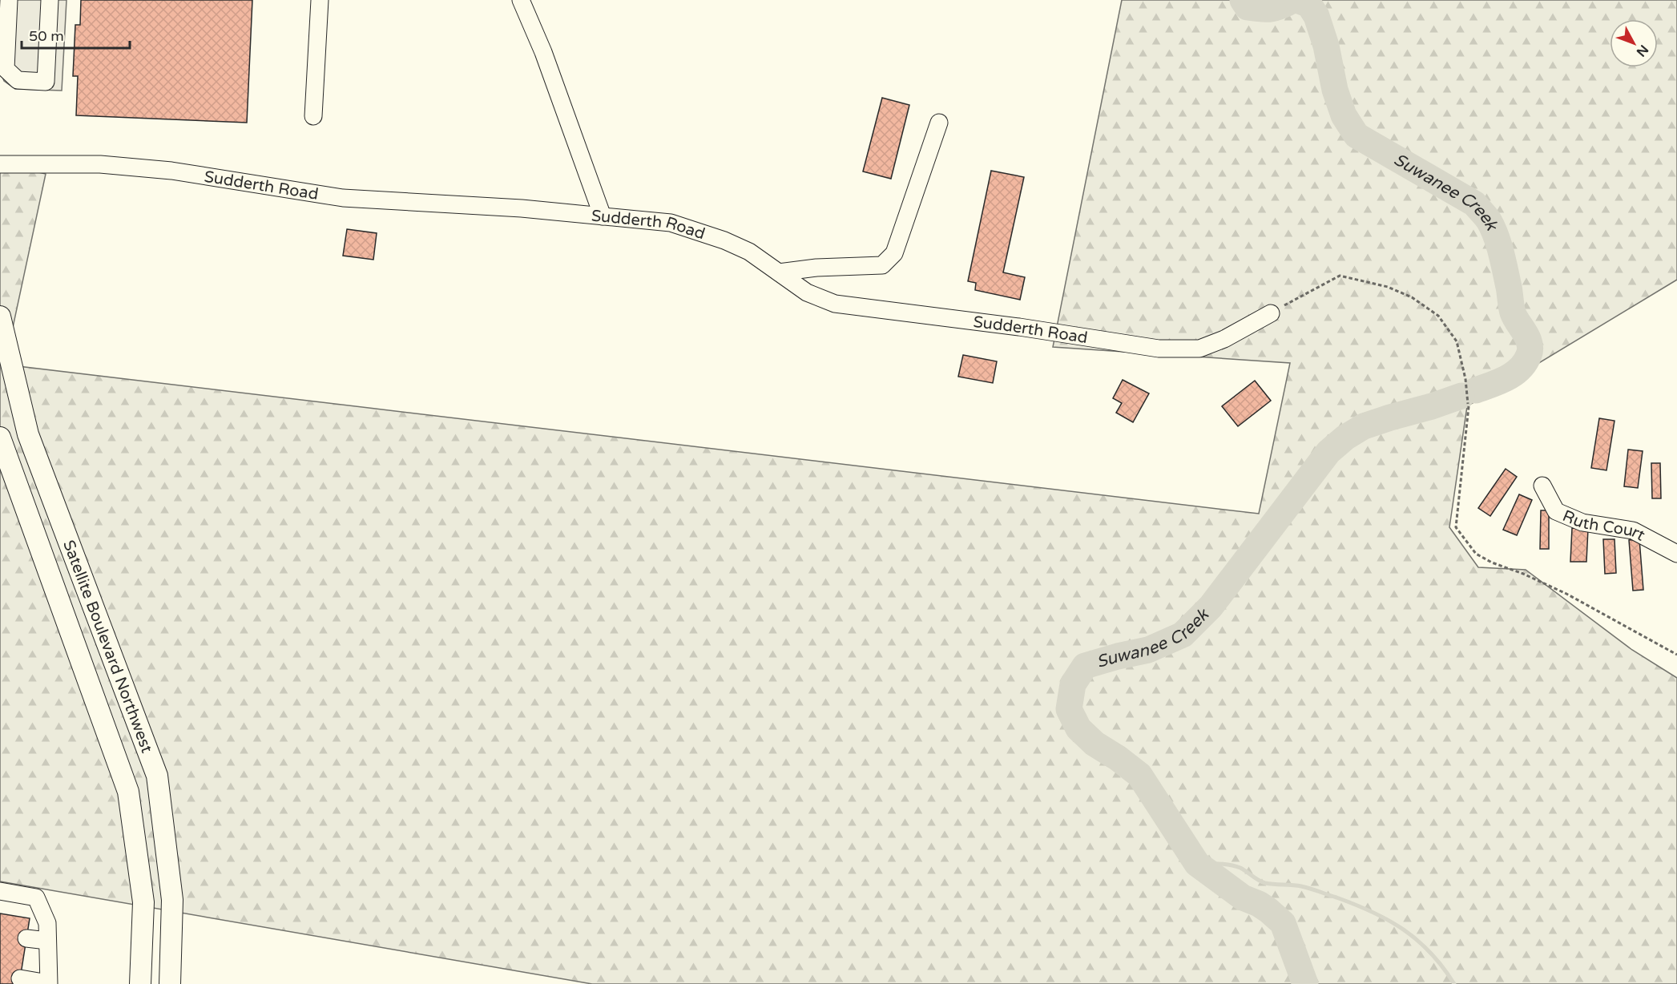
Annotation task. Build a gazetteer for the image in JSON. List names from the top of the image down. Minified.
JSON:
{"streets":{"main road":["Satellite Boulevard Northwest"],"street":["Sudderth Road","Ruth Court"]},"water":["Suwanee Creek"],"scale_bar":"50 m","north":"bottom right"}
